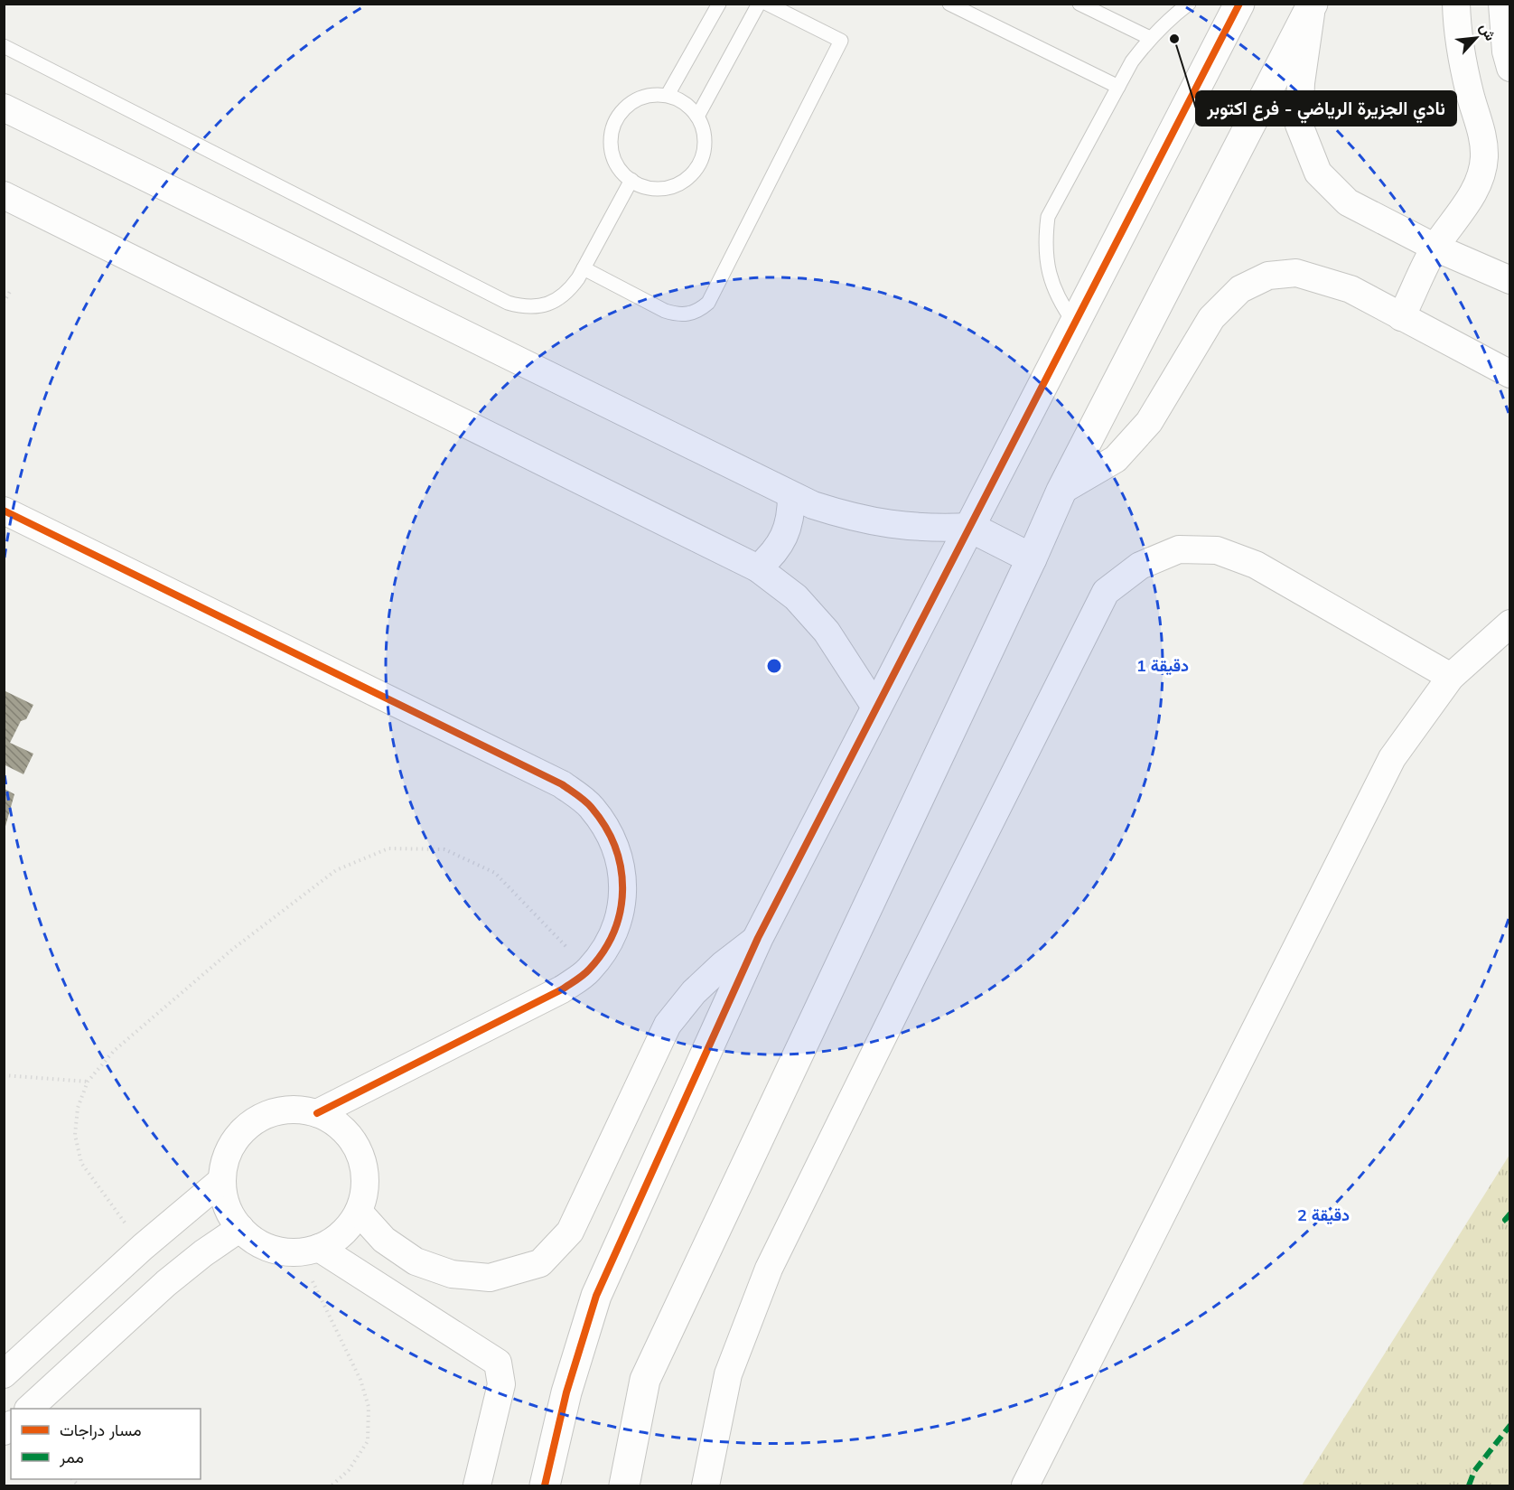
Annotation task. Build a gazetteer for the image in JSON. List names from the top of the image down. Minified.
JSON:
{"places":["نادي الجزيرة الرياضي - فرع اكتوبر"],"legend":["مسار دراجات","ممر"],"north":"top right","rings":["1 دقيقة","2 دقيقة"]}
